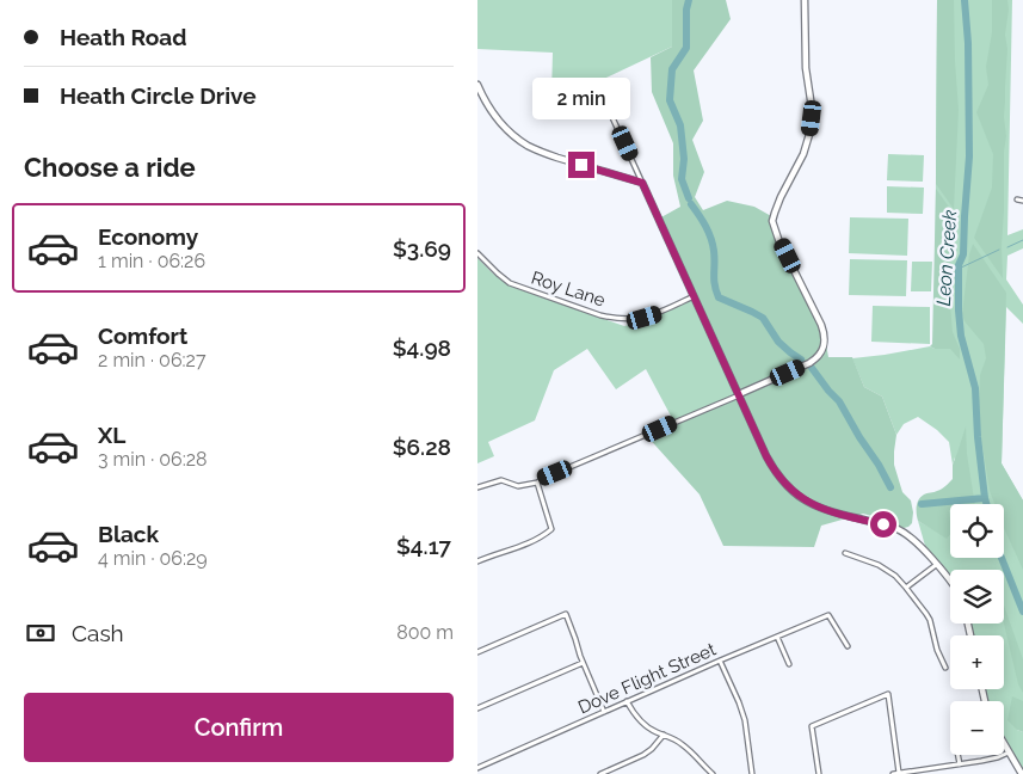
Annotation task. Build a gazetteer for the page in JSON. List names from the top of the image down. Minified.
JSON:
{"streets":{"street":["Roy Lane","Dove Flight Street"]},"water":["Leon Creek"],"page":{"banner":["Heath Road","Heath Circle Drive"],"bubble":"2 min","heading":"Choose a ride","list":[{"name":"Economy","note":"1 min · 06:26","value":"$3.69"},{"name":"Comfort","note":"2 min · 06:27","value":"$4.98"},{"name":"XL","note":"3 min · 06:28","value":"$6.28"},{"name":"Black","note":"4 min · 06:29","value":"$4.17"}],"map_buttons":["+","−"],"pay":["Cash","800 m"],"buttons":"Confirm"}}
